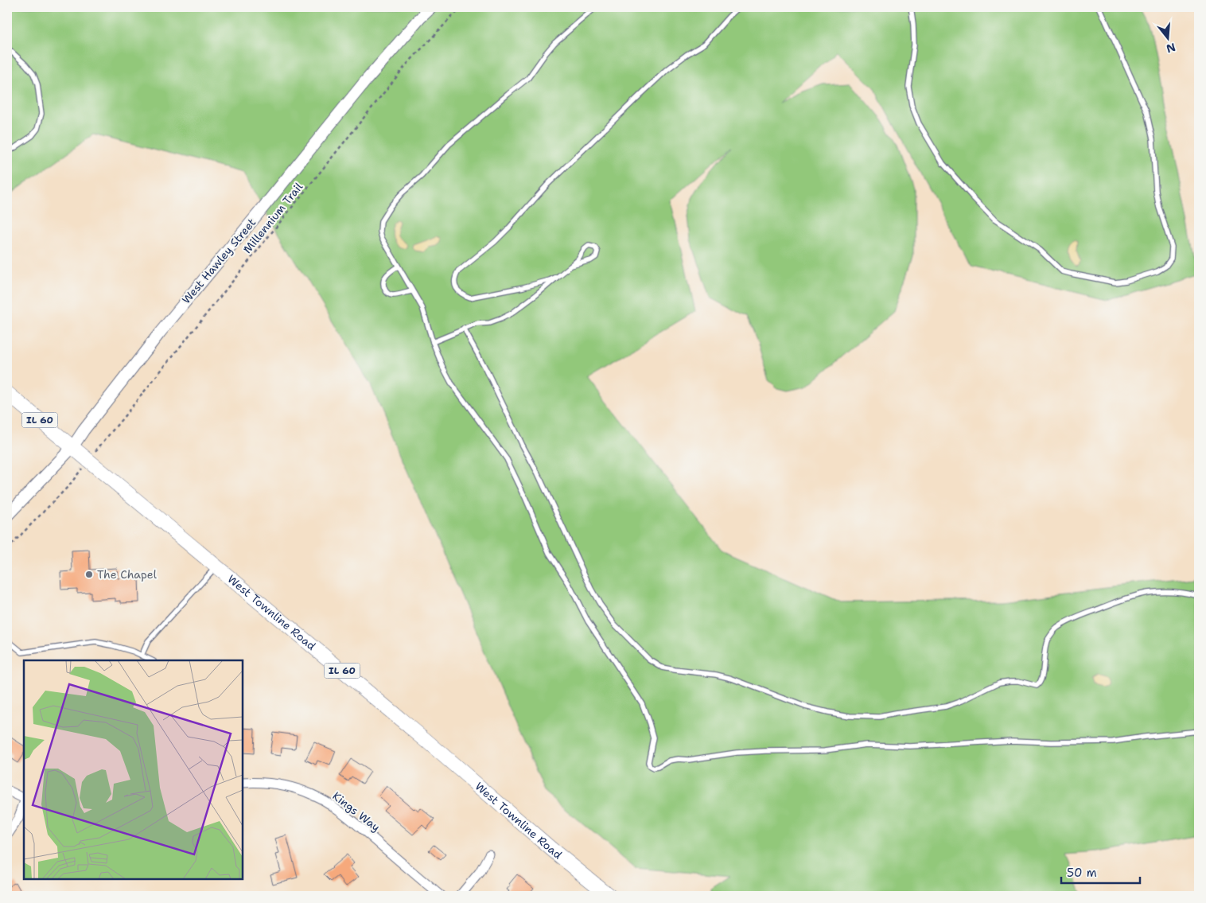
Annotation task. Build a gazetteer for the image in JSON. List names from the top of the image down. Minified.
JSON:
{"streets":{"main road":["IL 60","West Townline Road"],"street":["West Hawley Street","Kings Way"],"path":["Millennium Trail"]},"crossings":[["West Hawley Street","West Townline Road"]],"places":["The Chapel"],"scale_bar":"50 m","north":"bottom"}
